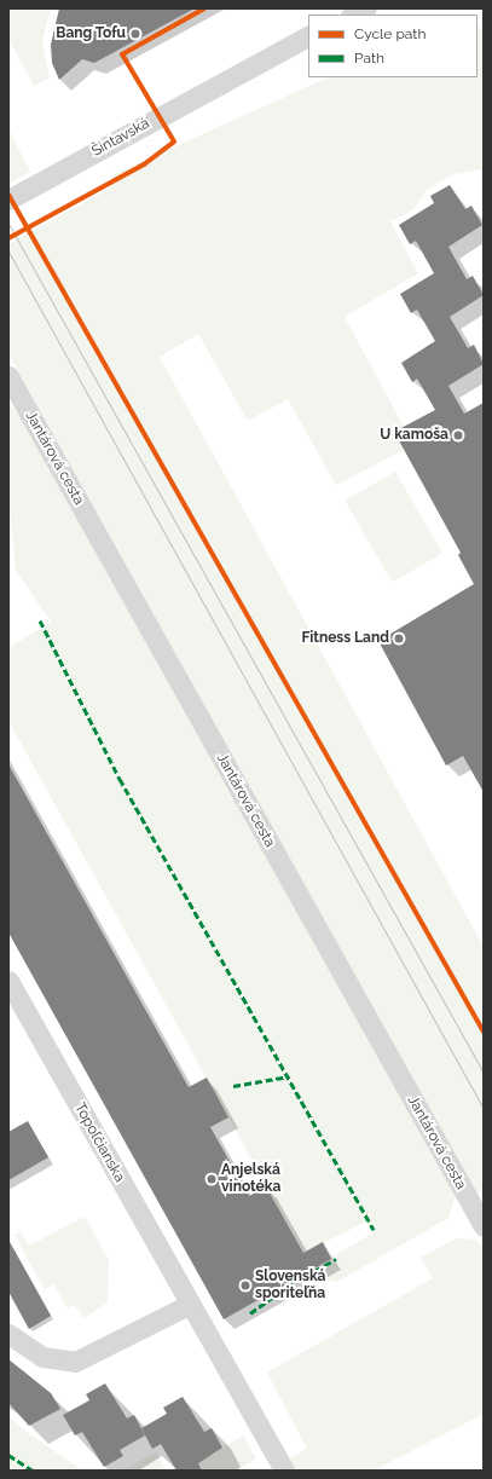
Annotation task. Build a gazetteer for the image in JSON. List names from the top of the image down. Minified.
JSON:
{"streets":{"street":["Šintavská","Jantárová cesta","Topoľčianska"]},"places":["Bang Tofu","U kamoša","Fitness Land","Anjelská vinotéka","Slovenská sporiteľňa"],"legend":["Cycle path","Path"]}
